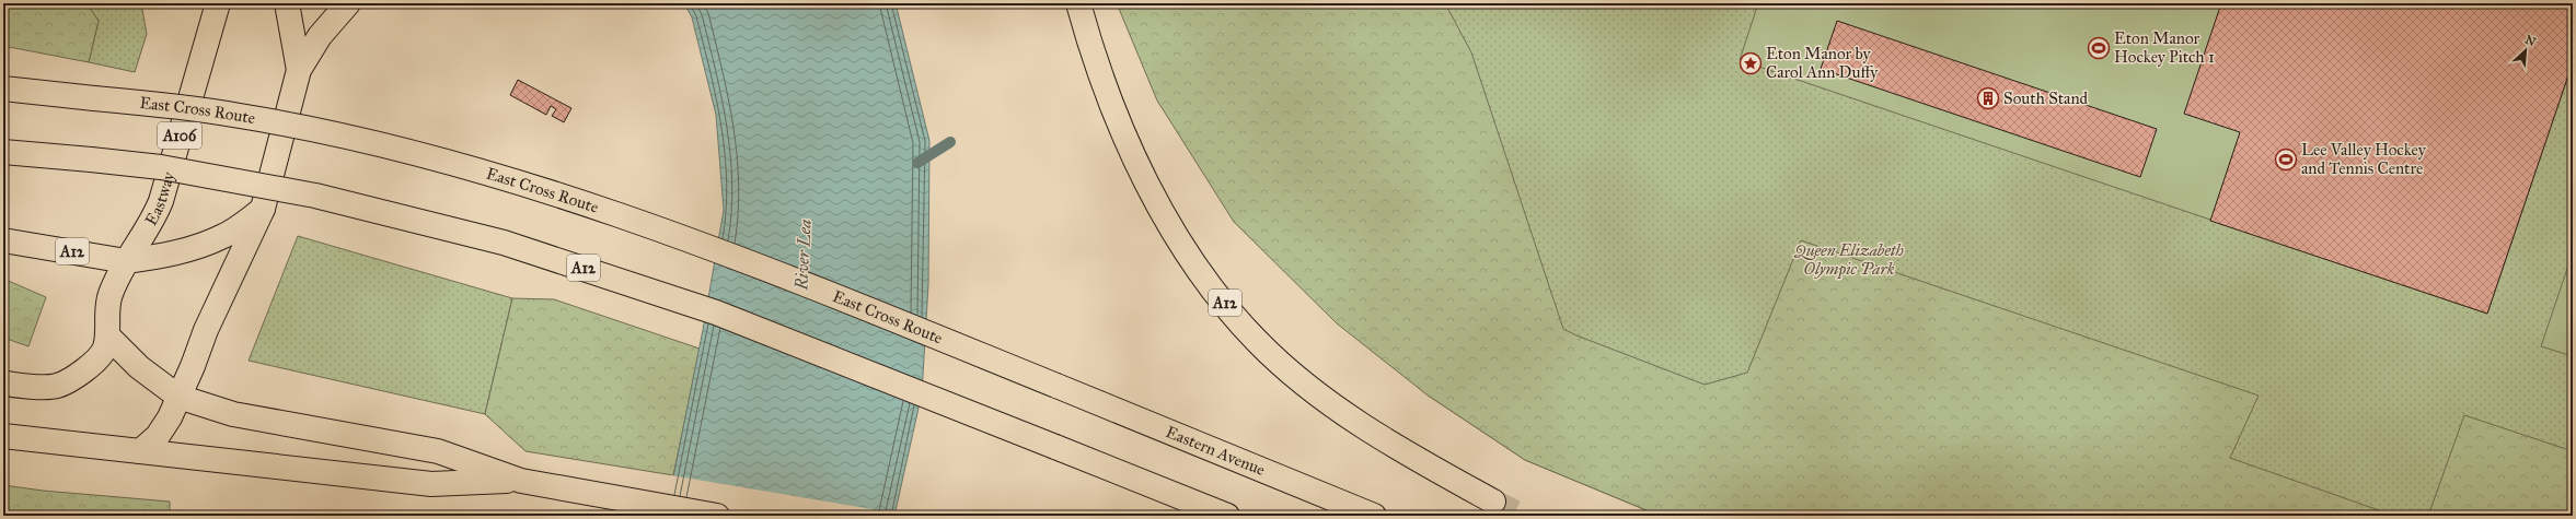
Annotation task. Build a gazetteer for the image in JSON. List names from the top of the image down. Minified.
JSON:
{"streets":{"main road":["East Cross Route","A106","Eastway","A12","Eastern Avenue"]},"crossings":[["East Cross Route","Eastern Avenue"],["Eastway","A12"]],"water":["River Lea"],"parks":["Queen Elizabeth Olympic Park"],"places":{"sports":["Eton Manor Hockey Pitch 1","Lee Valley Hockey and Tennis Centre"],"place":["Eton Manor by Carol Ann Duffy"],"building":["South Stand"]},"north":"top right"}
